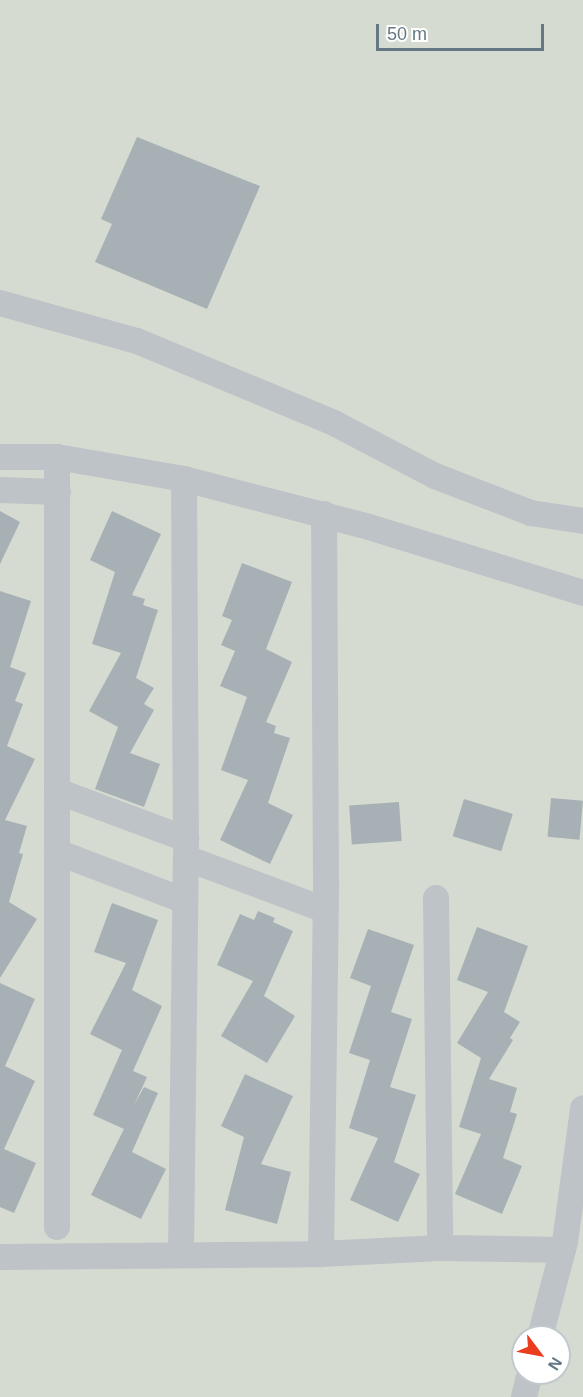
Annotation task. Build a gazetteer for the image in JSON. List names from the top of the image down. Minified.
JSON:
{"scale_bar":"50 m","north":"bottom right"}
